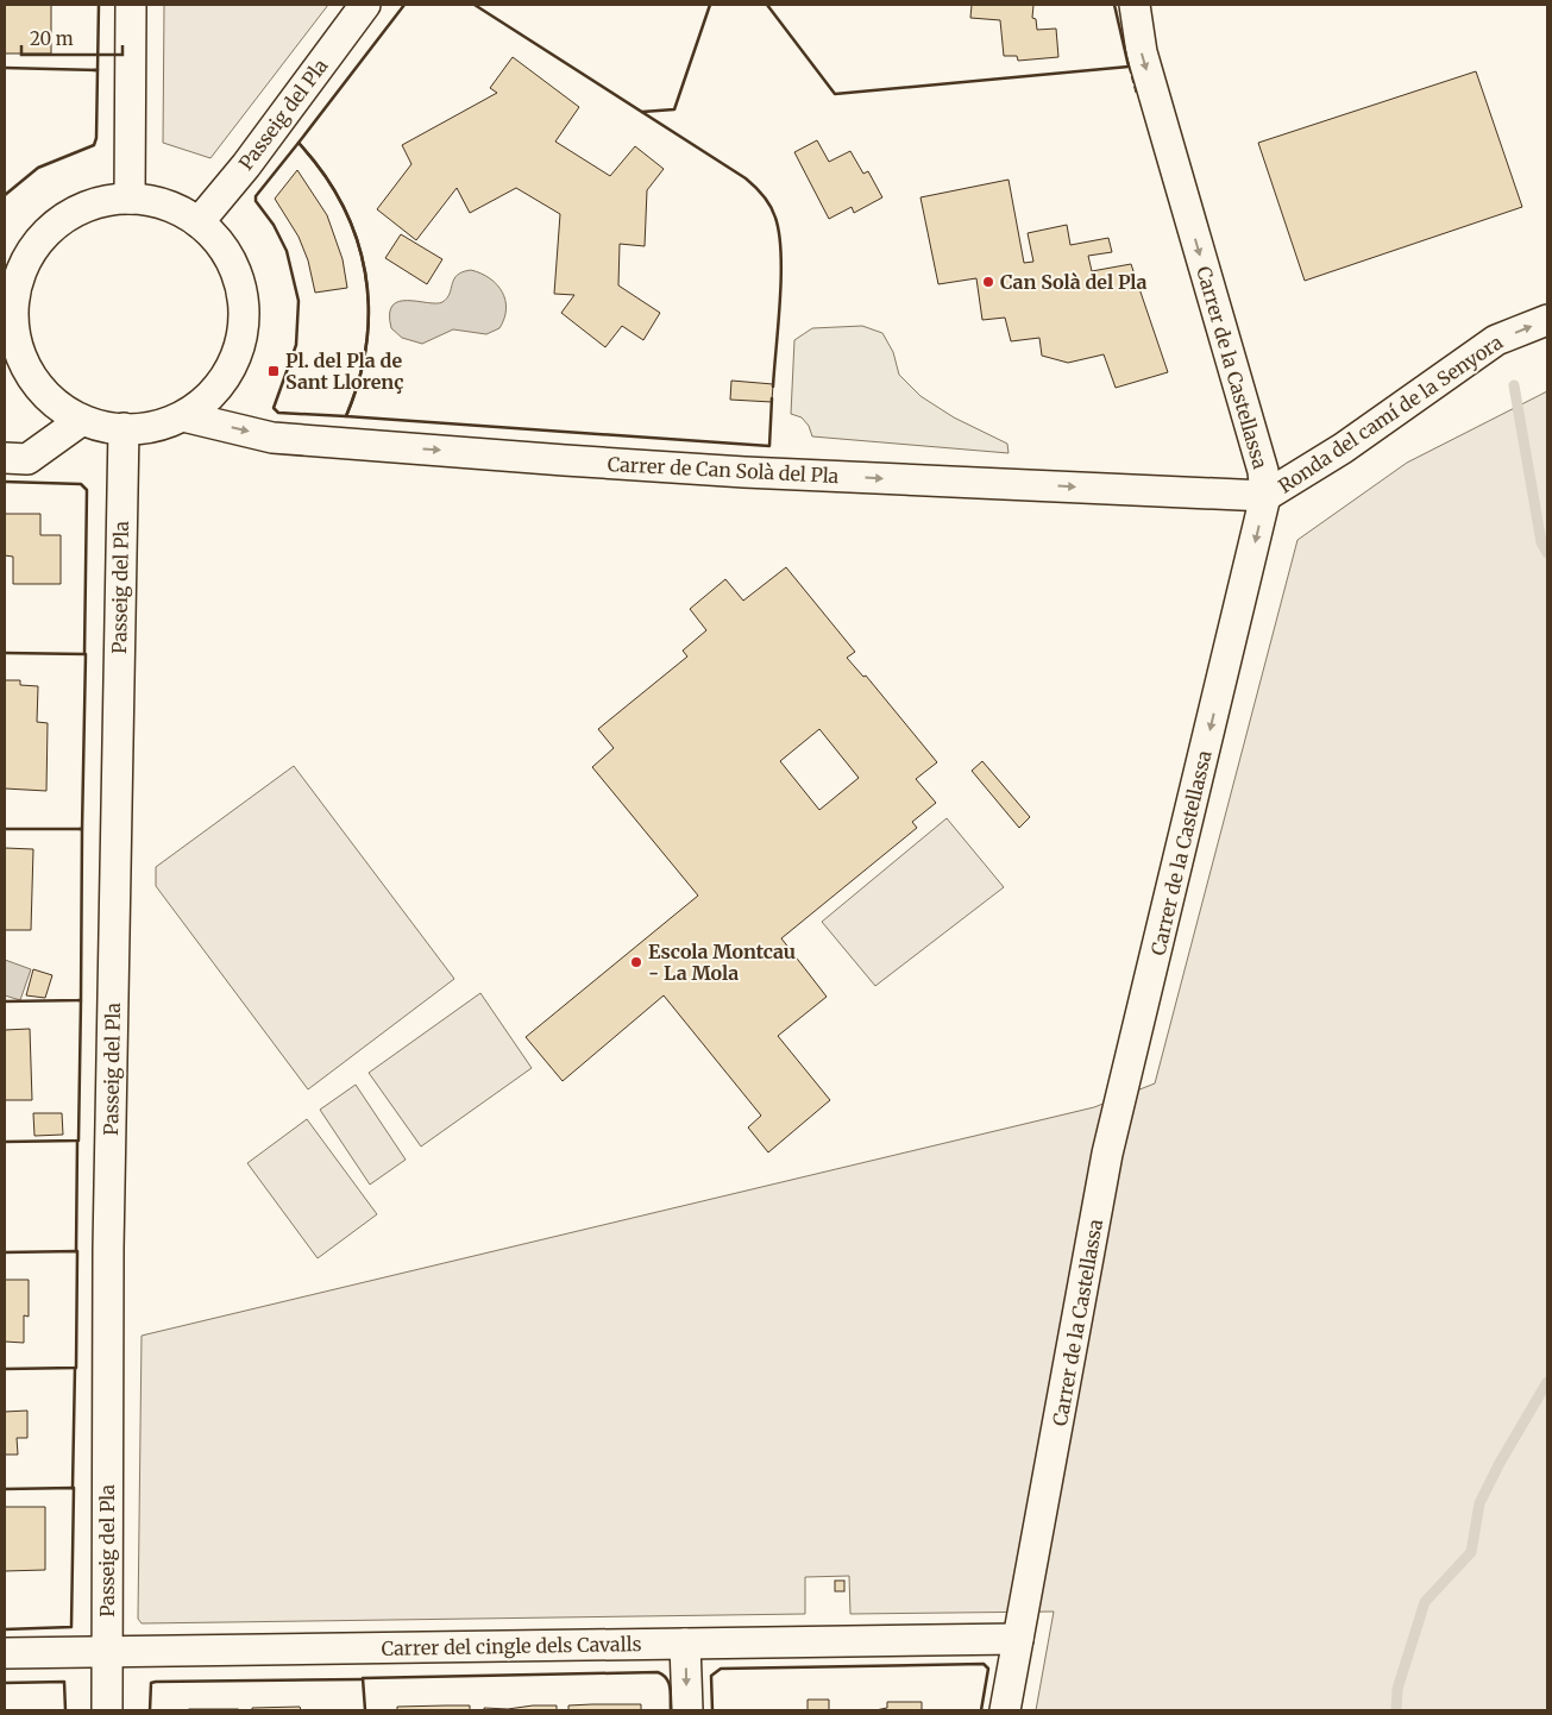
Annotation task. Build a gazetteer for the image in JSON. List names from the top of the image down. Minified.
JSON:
{"streets":{"street":["Passeig del Pla","Carrer de la Castellassa","Ronda del camí de la Senyora","Carrer de Can Solà del Pla","Carrer del cingle dels Cavalls"]},"crossings":[["Passeig del Pla","Carrer del cingle dels Cavalls"],["Carrer de la Castellassa","Ronda del camí de la Senyora"],["Carrer de la Castellassa","Carrer de Can Solà del Pla"],["Carrer de la Castellassa","Carrer del cingle dels Cavalls"],["Ronda del camí de la Senyora","Carrer de Can Solà del Pla"]],"one_way":["Carrer de la Castellassa","Ronda del camí de la Senyora","Carrer de Can Solà del Pla"],"places":{"other":["Can Solà del Pla","Escola Montcau - La Mola"],"transit":["Pl. del Pla de Sant Llorenç"]},"scale_bar":"20 m"}
